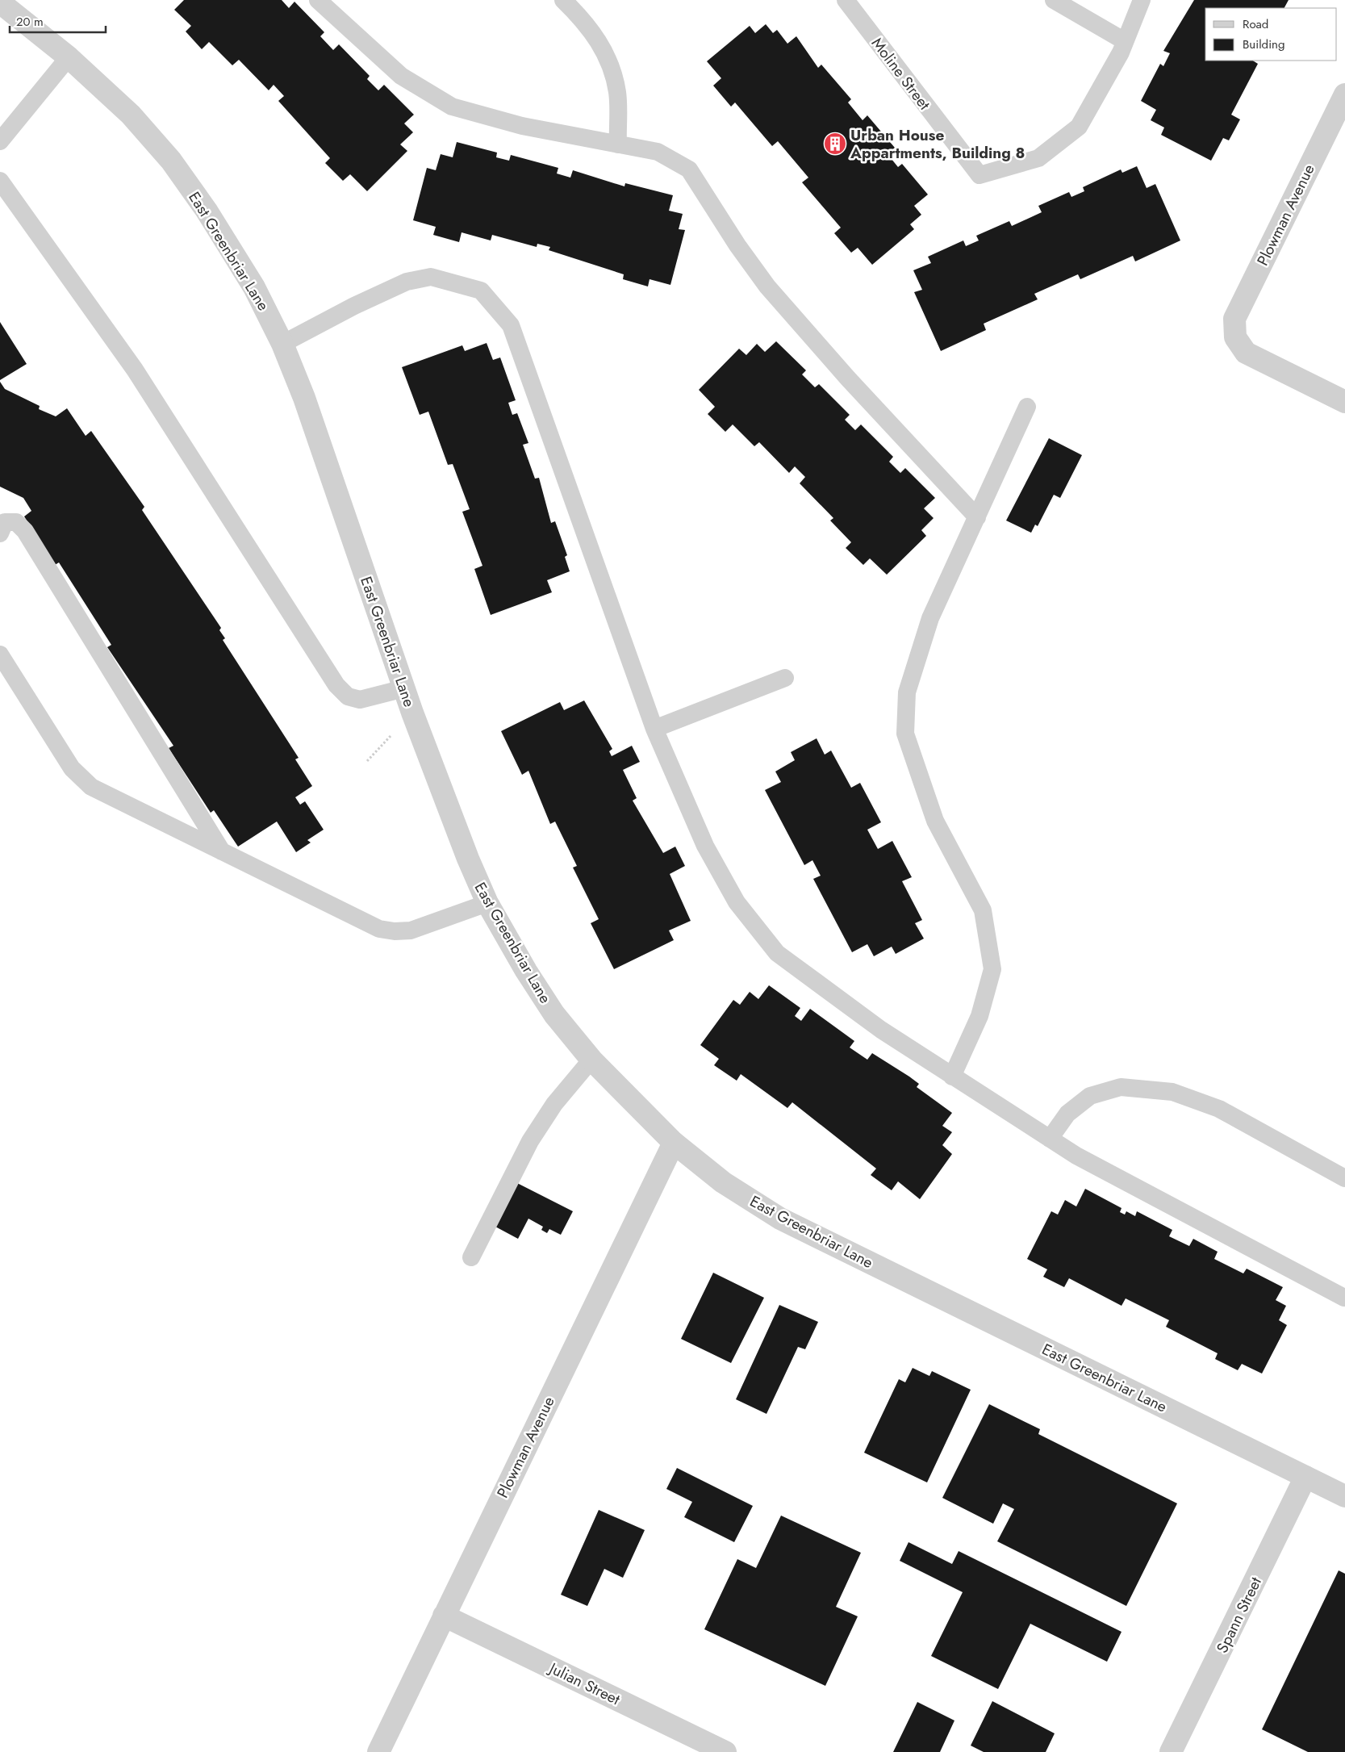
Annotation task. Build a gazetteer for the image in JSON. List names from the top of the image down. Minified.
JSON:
{"streets":{"street":["Plowman Avenue","East Greenbriar Lane","Spann Street","Julian Street"],"lane":["Moline Street"]},"crossings":[["Plowman Avenue","East Greenbriar Lane"],["Plowman Avenue","Julian Street"],["East Greenbriar Lane","Spann Street"]],"places":{"building":["Urban House Appartments, Building 8"]},"legend":["Road","Building"],"scale_bar":"20 m"}
